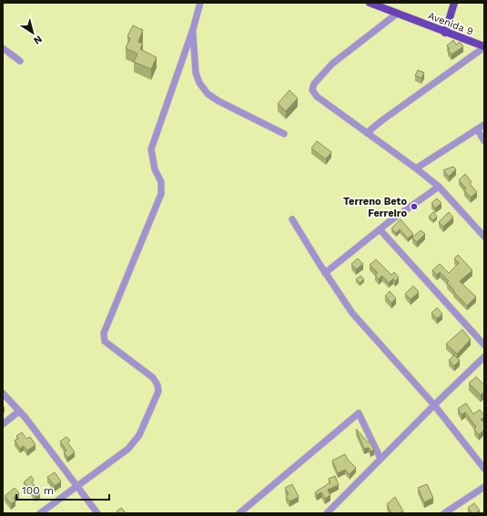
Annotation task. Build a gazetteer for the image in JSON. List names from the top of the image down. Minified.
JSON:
{"streets":{"main road":["Avenida 9"]},"places":["Terreno Beto Ferreiro"],"scale_bar":"100 m","north":"bottom right"}
